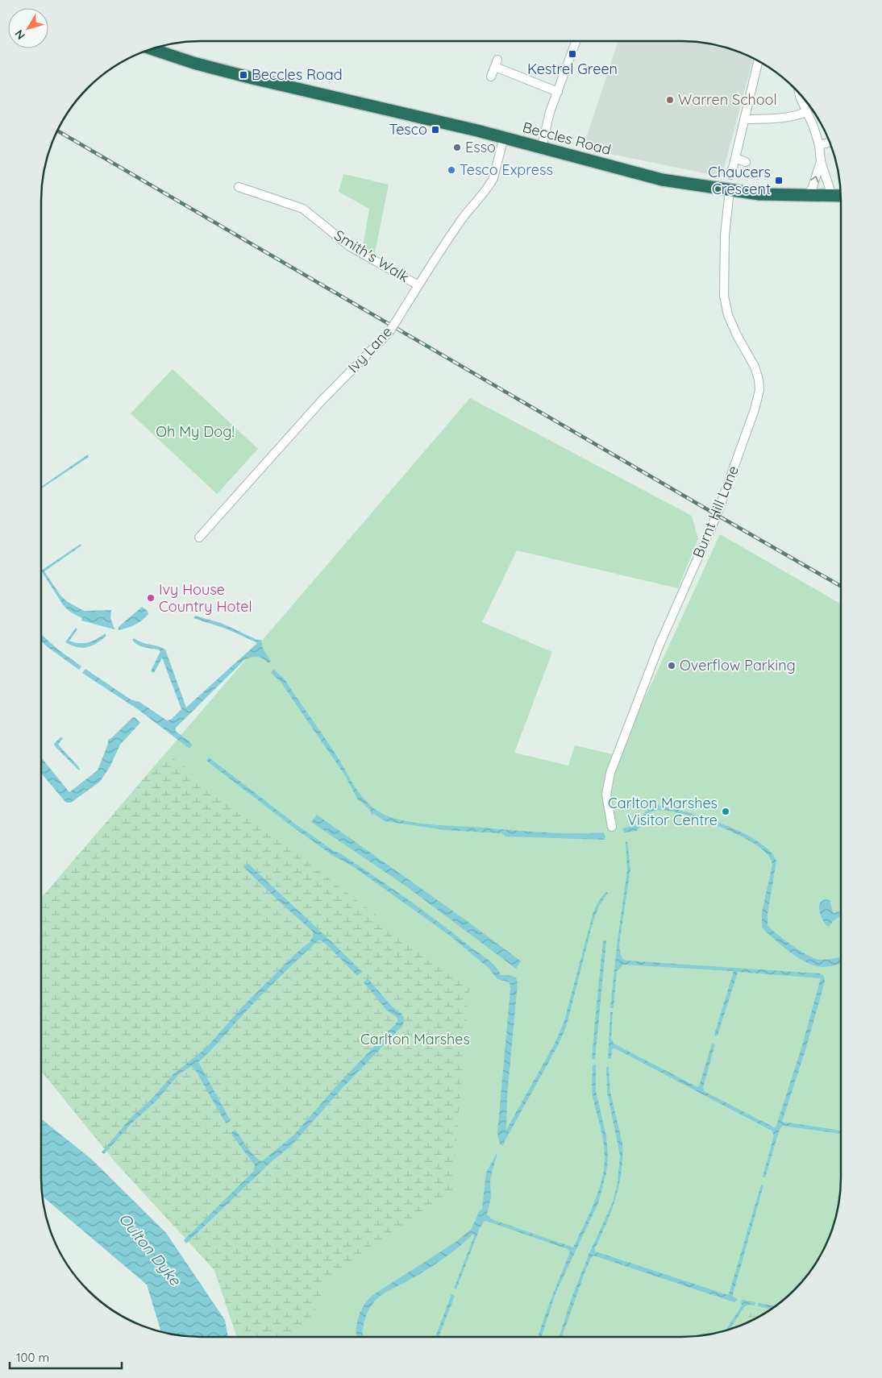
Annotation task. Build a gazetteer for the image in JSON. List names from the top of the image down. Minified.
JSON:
{"streets":{"highway":["Beccles Road"],"street":["Smith's Walk","Ivy Lane","Burnt Hill Lane"]},"crossings":[["Beccles Road","Ivy Lane"],["Beccles Road","Burnt Hill Lane"],["Smith's Walk","Ivy Lane"]],"water":["Oulton Dyke"],"parks":["Oh My Dog!","Carlton Marshes"],"places":{"transit":["Kestrel Green","Beccles Road","Tesco","Chaucers Crescent"],"other":["Warren School","Esso","Tesco Express","Ivy House Country Hotel","Overflow Parking","Carlton Marshes Visitor Centre"]},"scale_bar":"100 m","north":"bottom left"}
